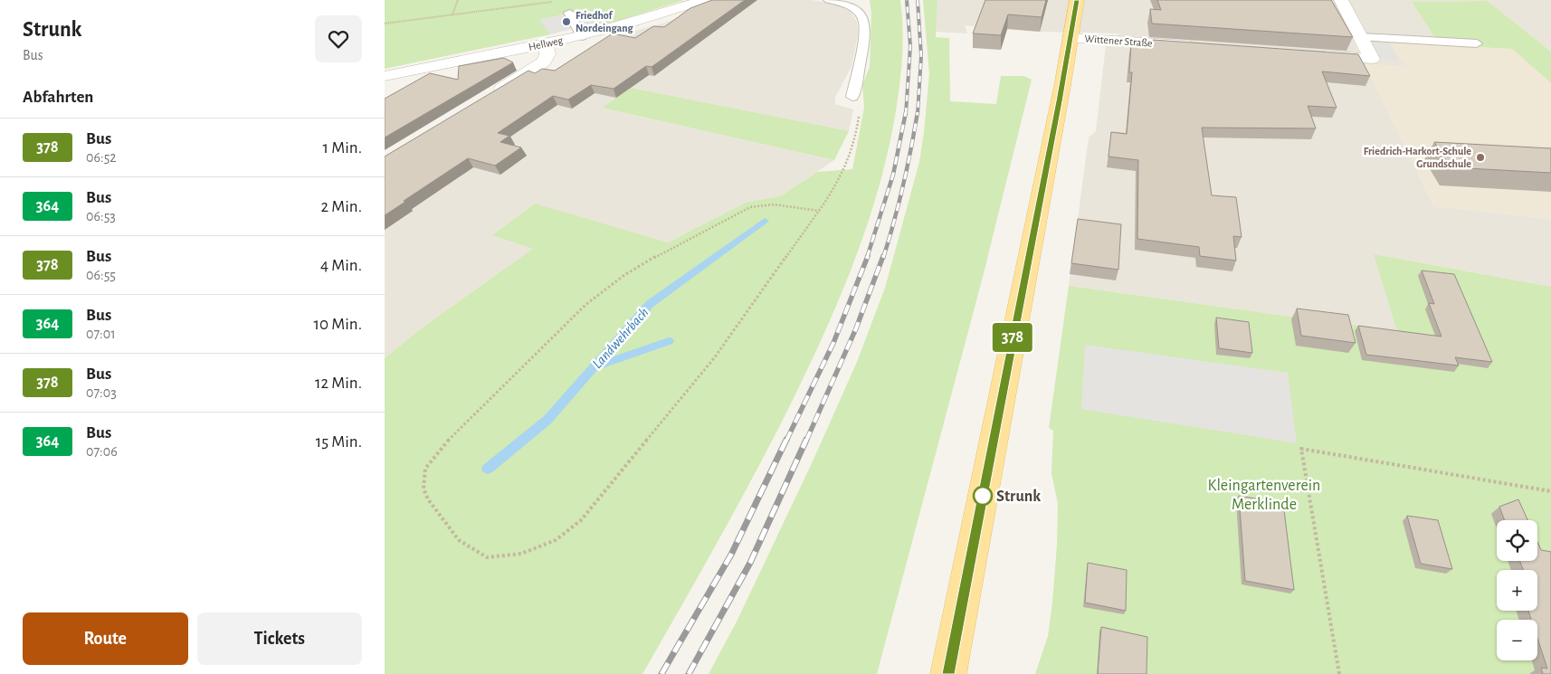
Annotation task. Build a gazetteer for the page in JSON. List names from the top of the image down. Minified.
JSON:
{"streets":{"main road":["Wittener Straße"],"street":["Hellweg"]},"water":["Landwehrbach"],"parks":["Kleingartenverein Merklinde"],"places":["Friedhof Nordeingang","Friedrich-Harkort-Schule Grundschule","Strunk"],"lines":["bus line 378"],"page":{"heading":[["Strunk","Bus"],"Abfahrten"],"on_map":"378","list":[{"mark":"378","name":"Bus","note":"06:52","value":"1 Min."},{"mark":"364","name":"Bus","note":"06:53","value":"2 Min."},{"mark":"378","name":"Bus","note":"06:55","value":"4 Min."},{"mark":"364","name":"Bus","note":"07:01","value":"10 Min."},{"mark":"378","name":"Bus","note":"07:03","value":"12 Min."},{"mark":"364","name":"Bus","note":"07:06","value":"15 Min."}],"map_buttons":["+","−"],"buttons":["Route","Tickets"]}}
